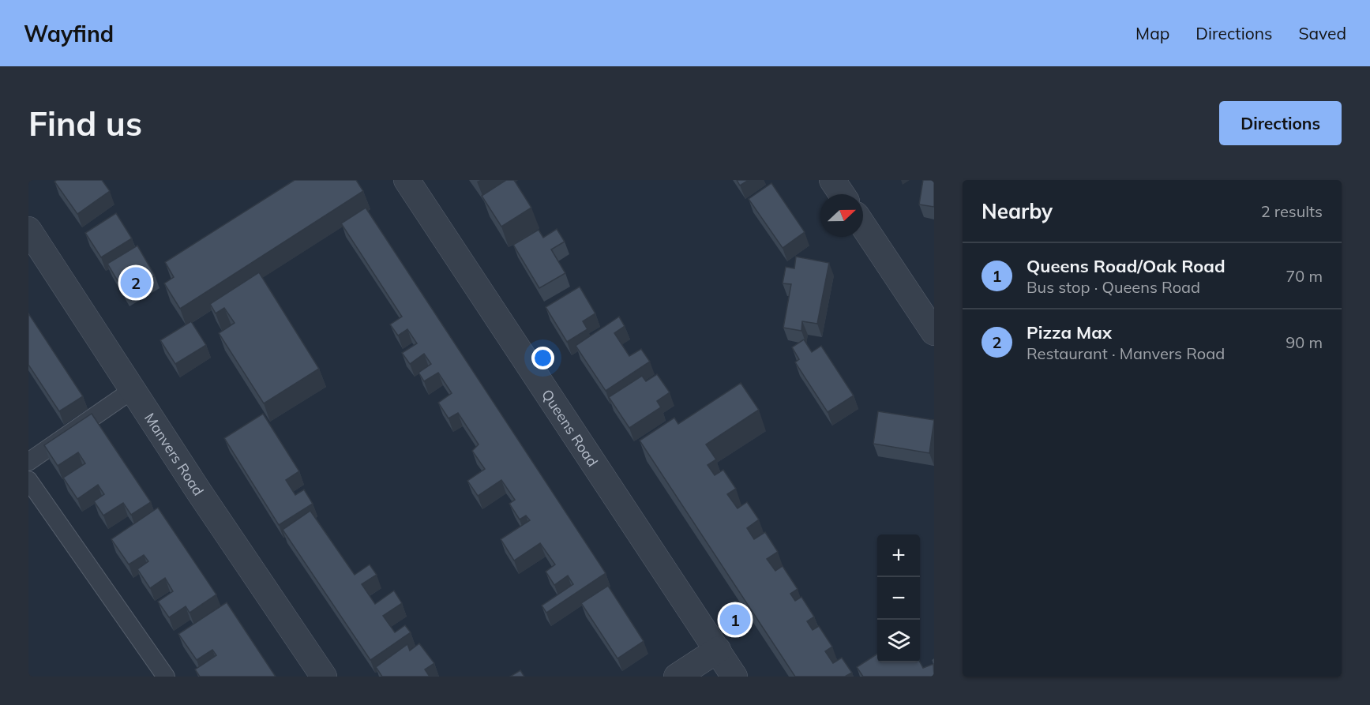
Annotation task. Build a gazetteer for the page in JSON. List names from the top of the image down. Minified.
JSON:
{"streets":{"street":["Queens Road","Manvers Road"]},"north":"right","page":{"header":"Wayfind","nav":["Map","Directions","Saved"],"buttons":"Directions","title":"Find us","heading":["Nearby","2 results"],"list":[{"mark":"1","name":"Queens Road/Oak Road","note":"Bus stop · Queens Road","value":"70 m"},{"mark":"2","name":"Pizza Max","note":"Restaurant · Manvers Road","value":"90 m"}],"pins":["2","1"],"map_buttons":["+","−"]}}
